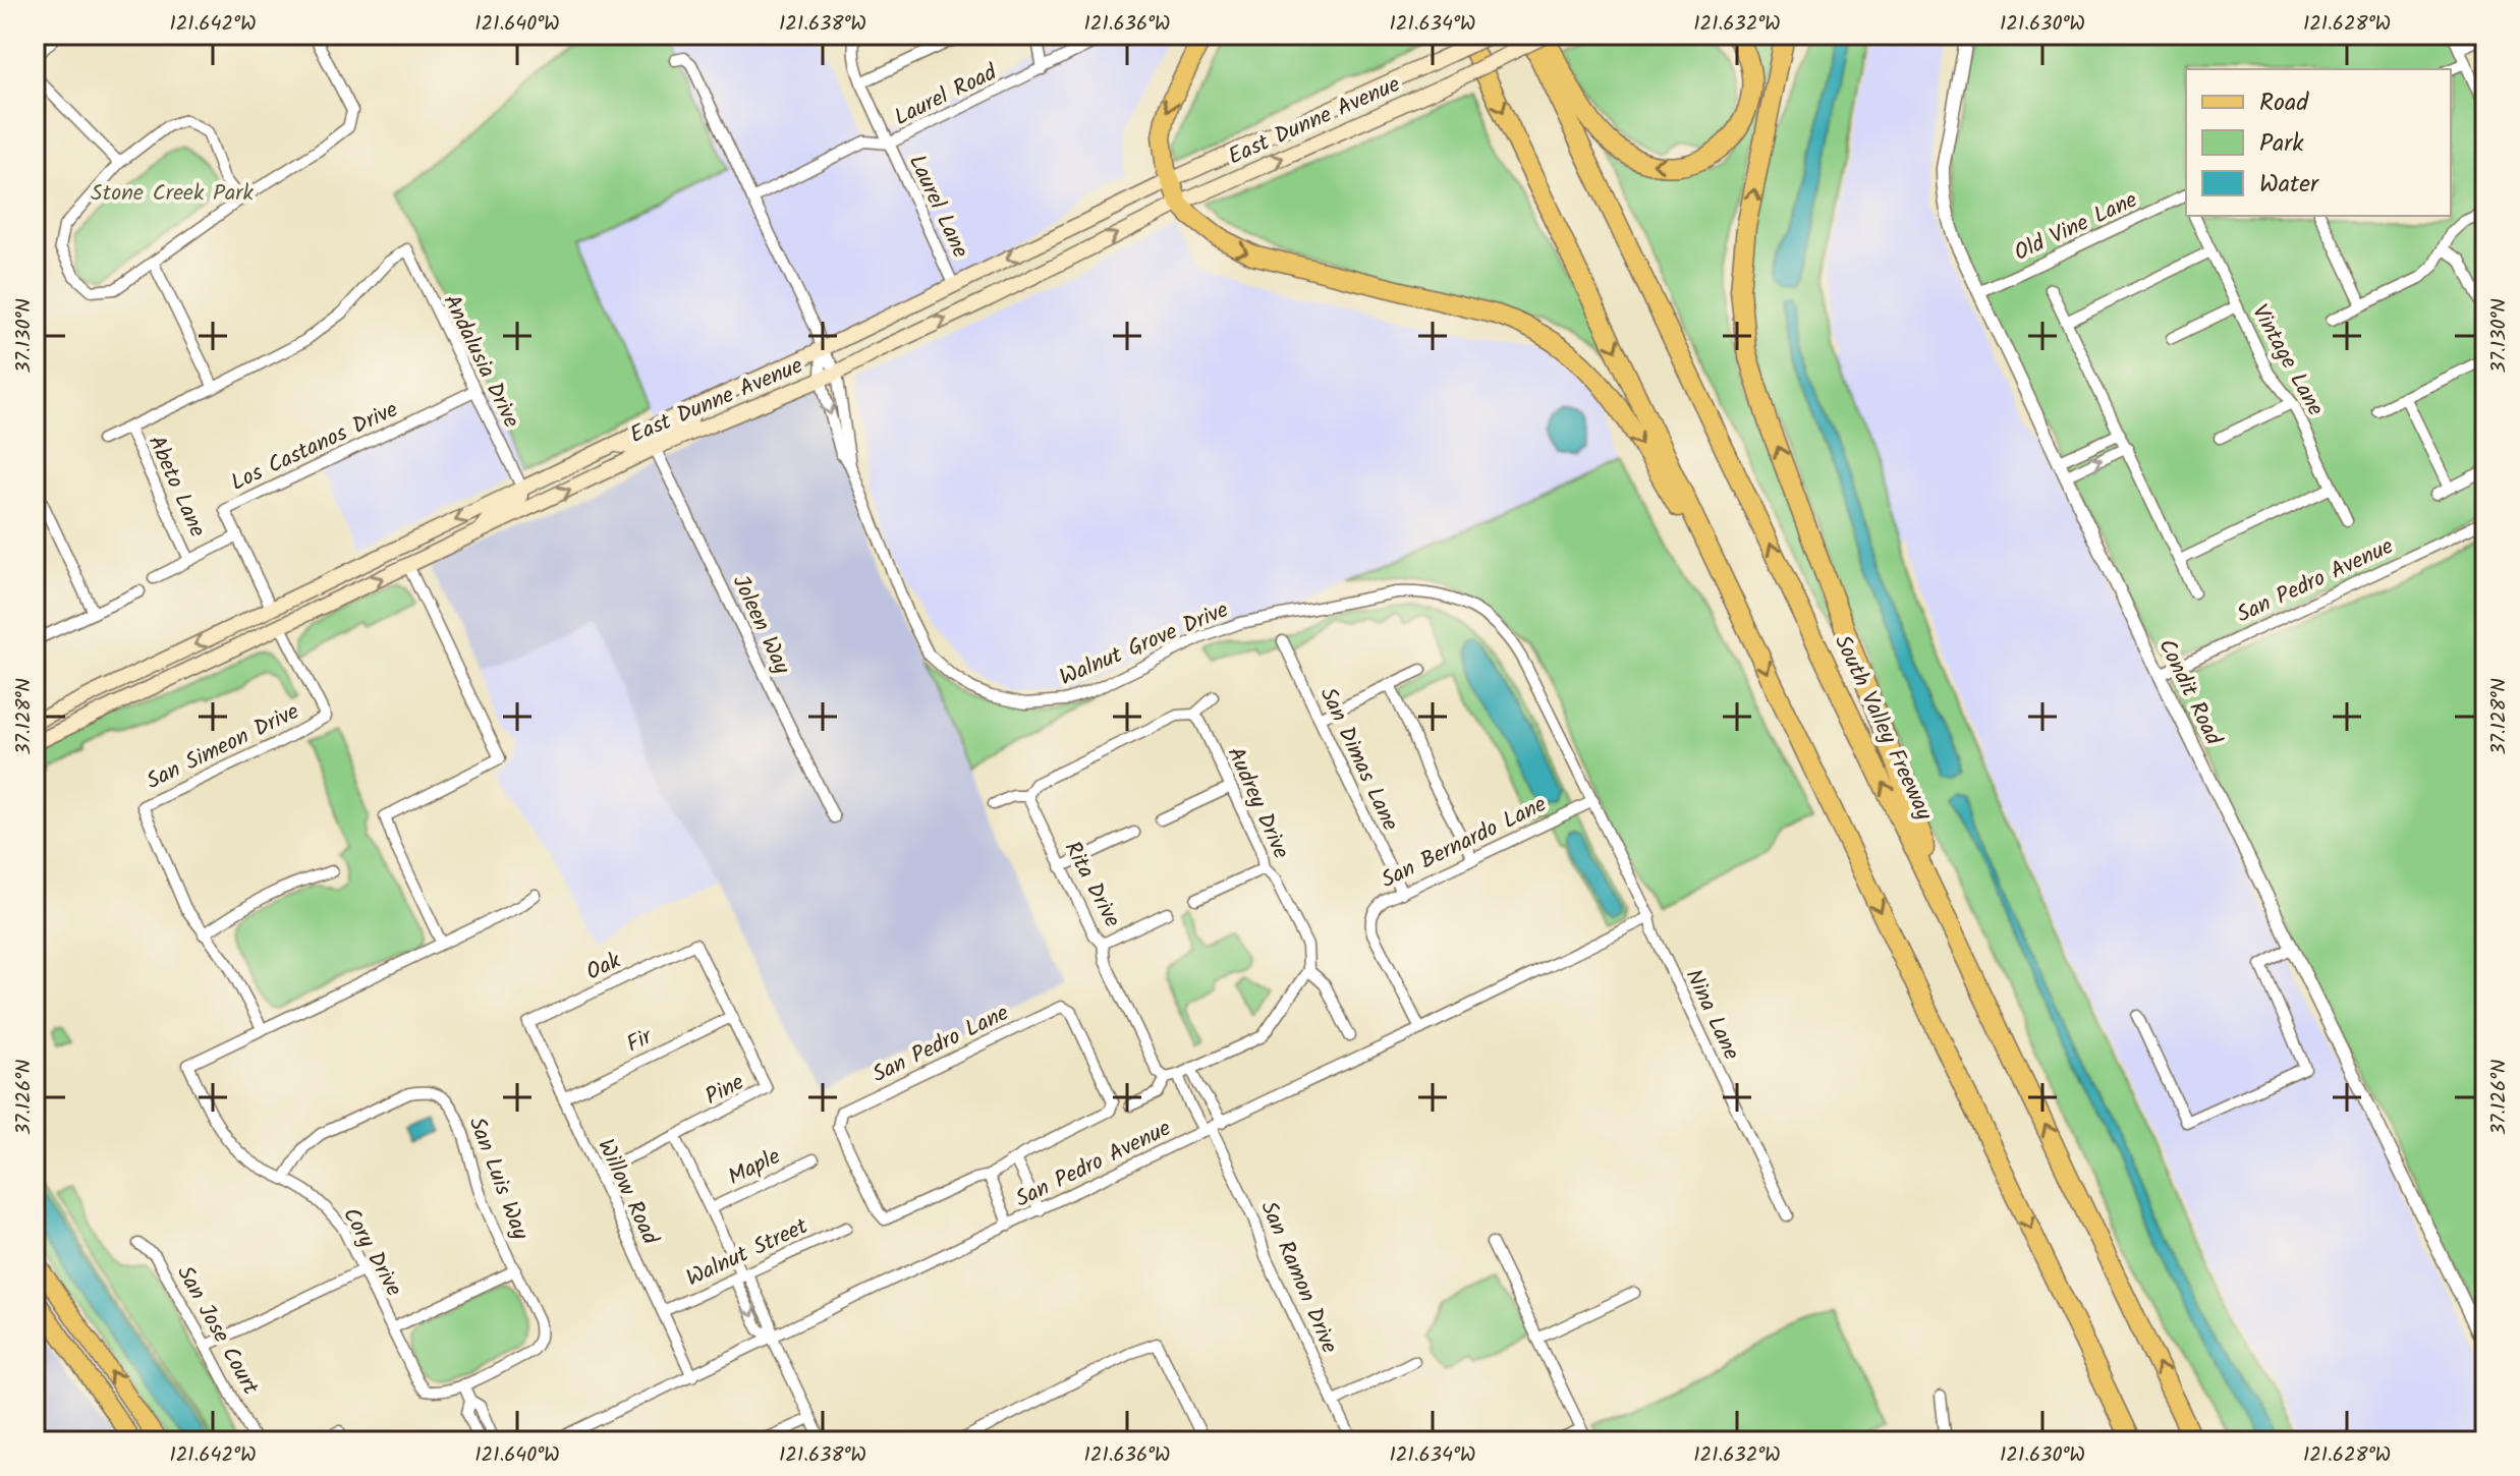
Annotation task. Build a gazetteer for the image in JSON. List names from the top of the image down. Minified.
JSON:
{"streets":{"highway":["South Valley Freeway"],"main road":["East Dunne Avenue"],"street":["Laurel Road","Laurel Lane","Old Vine Lane","Vintage Lane","Andalusia Drive","Los Castanos Drive","Abeto Lane","San Pedro Avenue","Joleen Way","Walnut Grove Drive","Condit Road","San Simeon Drive","San Dimas Lane","Audrey Drive","San Bernardo Lane","Rita Drive","Oak","Nina Lane","Fir","San Pedro Lane","Pine","Maple","San Luis Way","Willow Road","Cory Drive","Walnut Street","San Ramon Drive","San Jose Court"]},"crossings":[["Laurel Road","Laurel Lane"],["Laurel Road","Walnut Grove Drive"],["East Dunne Avenue","Laurel Lane"],["East Dunne Avenue","Andalusia Drive"],["East Dunne Avenue","Los Castanos Drive"],["East Dunne Avenue","Joleen Way"],["East Dunne Avenue","Walnut Grove Drive"],["East Dunne Avenue","San Simeon Drive"],["Old Vine Lane","Condit Road"],["Andalusia Drive","Los Castanos Drive"],["San Pedro Avenue","Walnut Grove Drive"],["San Pedro Avenue","Condit Road"],["San Pedro Avenue","San Bernardo Lane"],["San Pedro Avenue","Nina Lane"],["San Pedro Avenue","Willow Road"],["San Pedro Avenue","San Ramon Drive"],["Walnut Grove Drive","San Bernardo Lane"],["Walnut Grove Drive","Nina Lane"],["San Simeon Drive","Cory Drive"],["San Dimas Lane","San Bernardo Lane"],["Oak","Pine"],["Oak","Willow Road"],["Fir","Pine"],["Fir","Willow Road"],["Pine","Willow Road"],["San Luis Way","Cory Drive"],["Willow Road","Walnut Street"]],"parks":["Stone Creek Park"],"legend":["Road","Park","Water"],"coordinates":["121.642°W","121.640°W","121.638°W","121.636°W","121.634°W","121.632°W","121.630°W","121.628°W","37.130°N","37.128°N","37.126°N"]}
